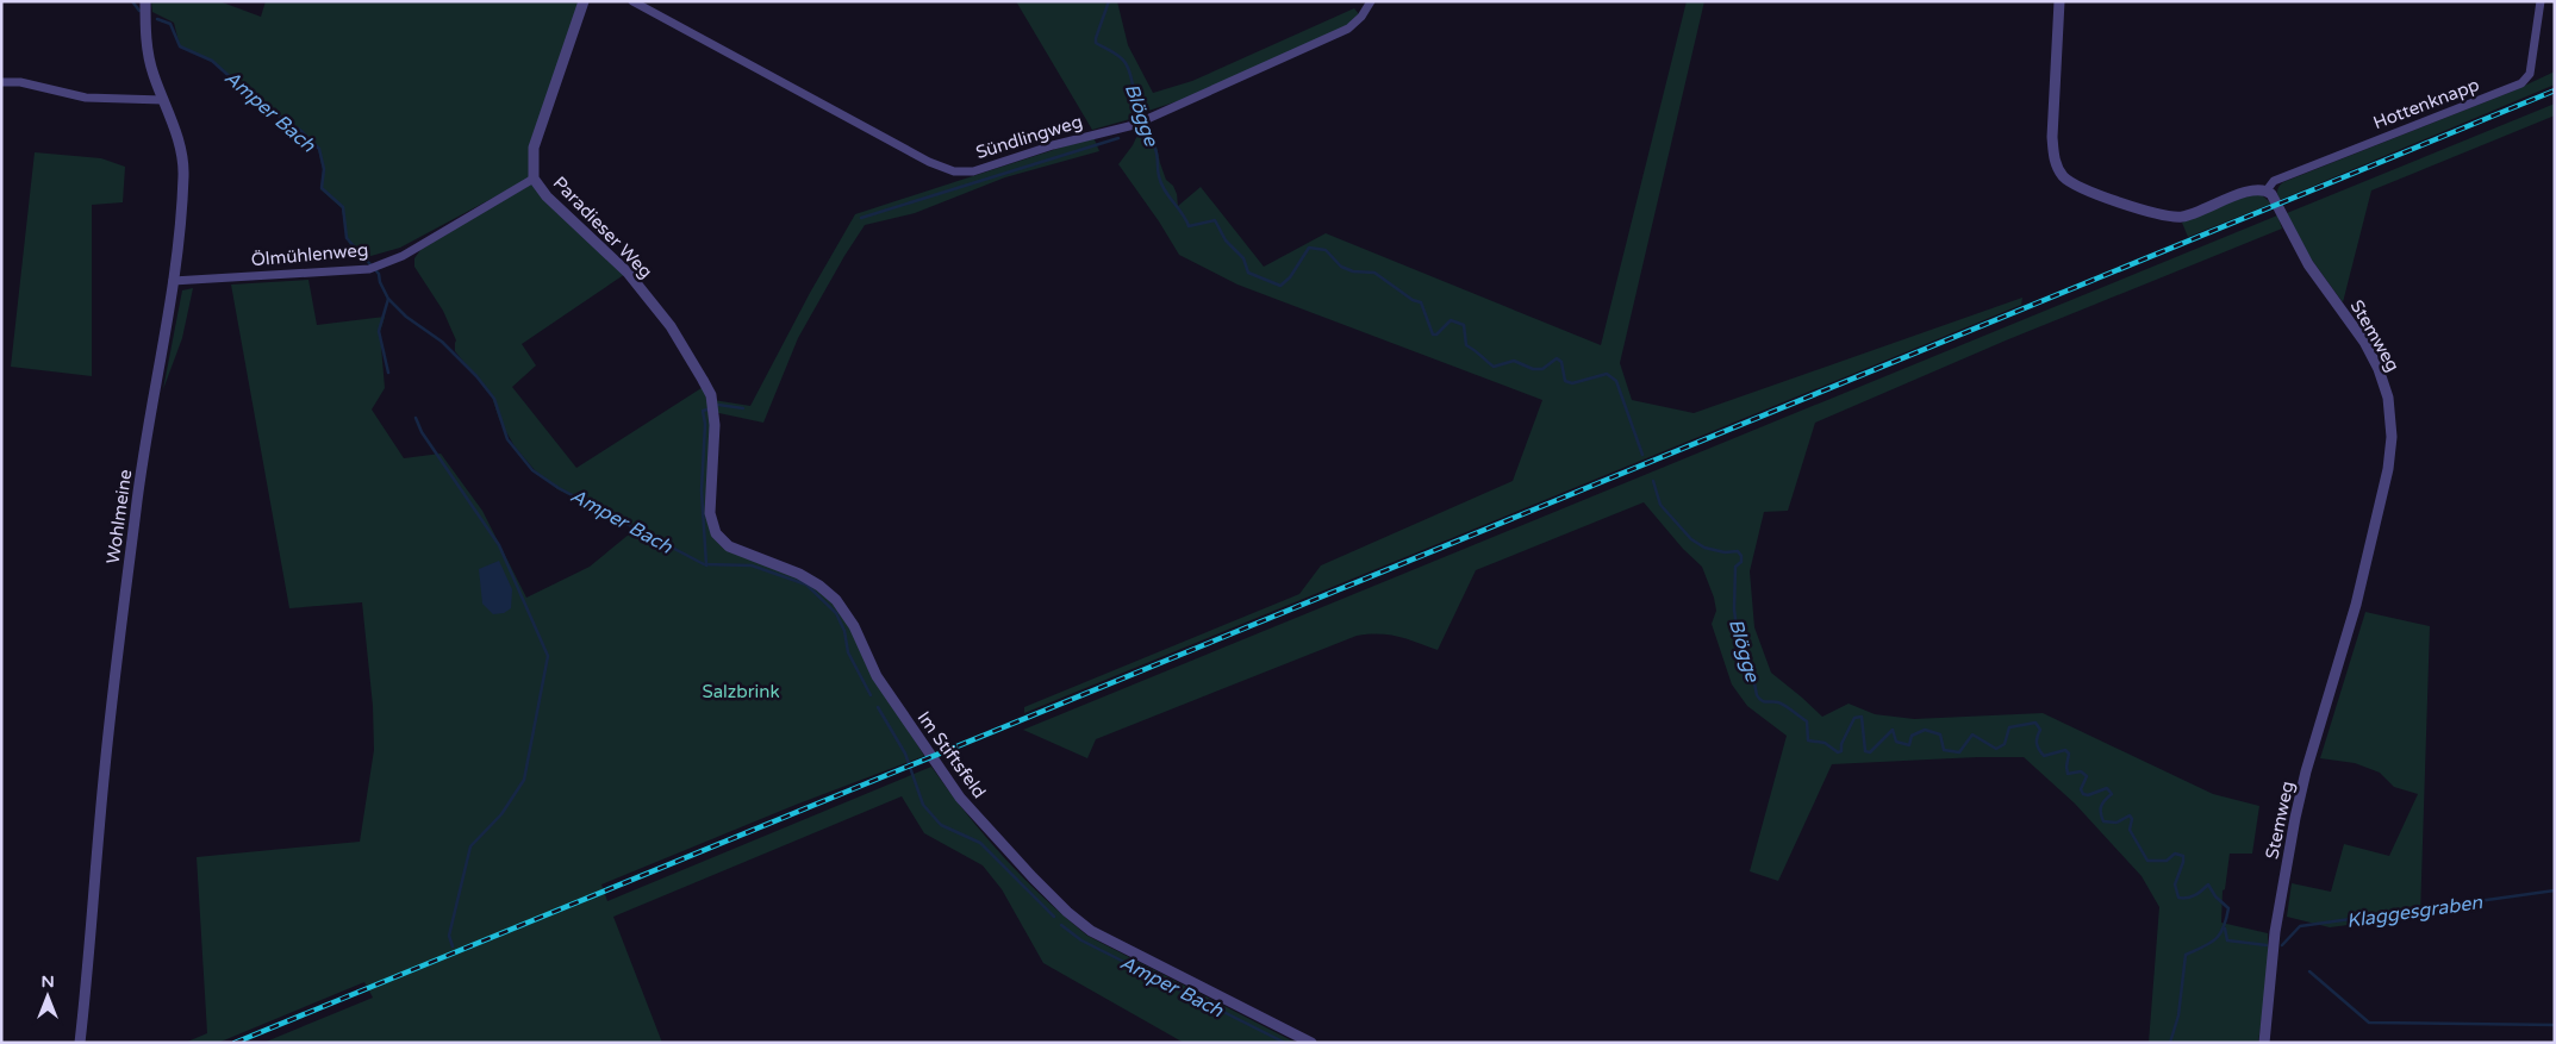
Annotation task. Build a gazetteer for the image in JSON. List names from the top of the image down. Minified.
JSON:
{"streets":{"street":["Hottenknapp","Sündlingweg","Paradieser Weg","Ölmühlenweg","Stemweg","Wohlmeine","Im Stiftsfeld"]},"crossings":[["Hottenknapp","Stemweg"],["Paradieser Weg","Ölmühlenweg"],["Paradieser Weg","Im Stiftsfeld"],["Ölmühlenweg","Wohlmeine"]],"water":["Amper Bach","Blögge","Klaggesgraben"],"parks":["Salzbrink"],"north":"top"}
